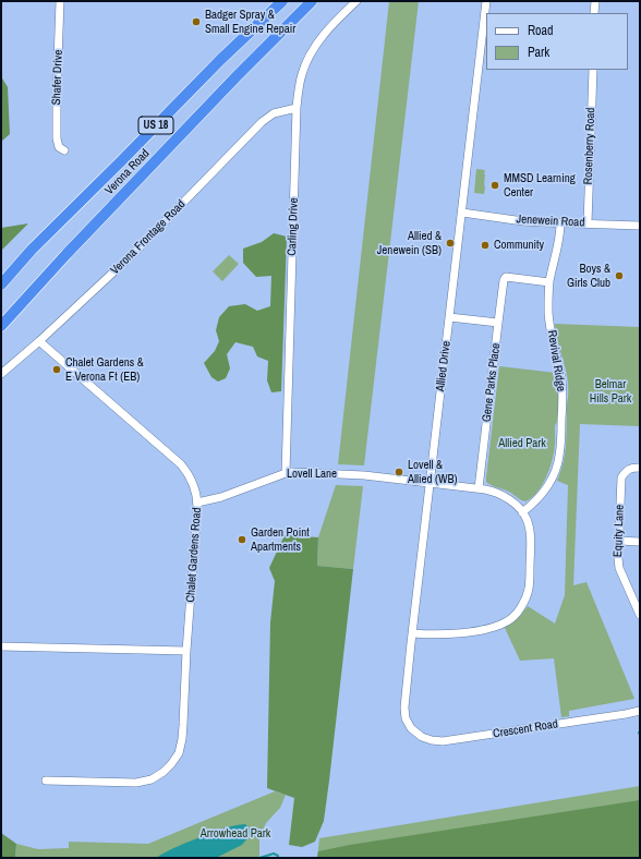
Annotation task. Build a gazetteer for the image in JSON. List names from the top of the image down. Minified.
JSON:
{"streets":{"highway":["US 18","Verona Road"],"street":["Shafer Drive","Rosenberry Road","Jenewein Road","Carling Drive","Verona Frontage Road","Revival Ridge","Allied Drive","Gene Parks Place","Lovell Lane","Equity Lane","Chalet Gardens Road","Crescent Road"]},"crossings":[["Rosenberry Road","Jenewein Road"],["Jenewein Road","Revival Ridge"],["Jenewein Road","Allied Drive"],["Carling Drive","Verona Frontage Road"],["Carling Drive","Lovell Lane"],["Verona Frontage Road","Chalet Gardens Road"],["Revival Ridge","Gene Parks Place"],["Revival Ridge","Lovell Lane"],["Allied Drive","Lovell Lane"],["Allied Drive","Crescent Road"],["Gene Parks Place","Lovell Lane"],["Lovell Lane","Chalet Gardens Road"]],"parks":["Belmar Hills Park","Allied Park","Arrowhead Park"],"places":["Badger Spray & Small Engine Repair","MMSD Learning Center","Allied & Jenewein (SB)","Community","Boys & Girls Club","Chalet Gardens & E Verona Ft (EB)","Lovell & Allied (WB)","Garden Point Apartments"],"legend":["Road","Park"]}
